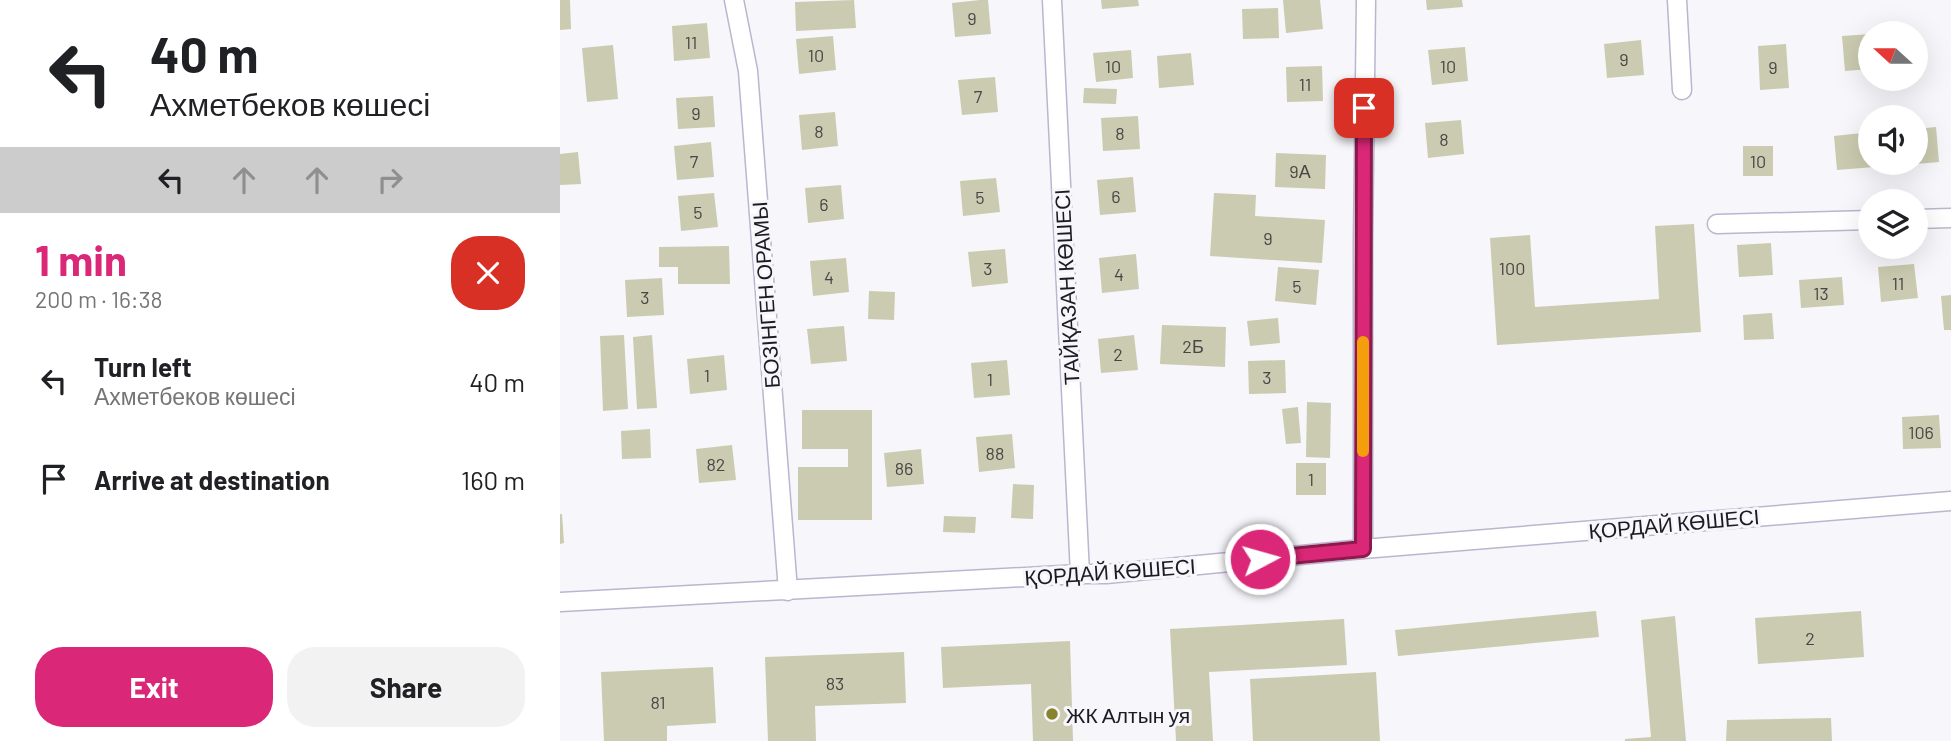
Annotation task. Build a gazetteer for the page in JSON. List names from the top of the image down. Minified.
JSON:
{"streets":{"street":["ТАЙҚАЗАН КӨШЕСІ","БОЗІНГЕН ОРАМЫ","ҚОРДАЙ КӨШЕСІ"]},"crossings":[["ТАЙҚАЗАН КӨШЕСІ","ҚОРДАЙ КӨШЕСІ"],["БОЗІНГЕН ОРАМЫ","ҚОРДАЙ КӨШЕСІ"]],"places":["ЖК Алтын уя"],"house_numbers":["9","11","10","9","10","10","9","11","7","9","8","8","8","7","10","9А","6","5","6","5","9","3","100","4","4","11","5","13","3","2Б","2","1","3","1","106","88","82","86","1","2","83","81"],"north":"left","page":{"turn":["40 m","Ахметбеков көшесі"],"heading":["1 min","200 m · 16:38"],"list":[{"name":"Turn left","note":"Ахметбеков көшесі","value":"40 m"},{"name":"Arrive at destination","value":"160 m"}],"buttons":["Exit","Share"]}}
